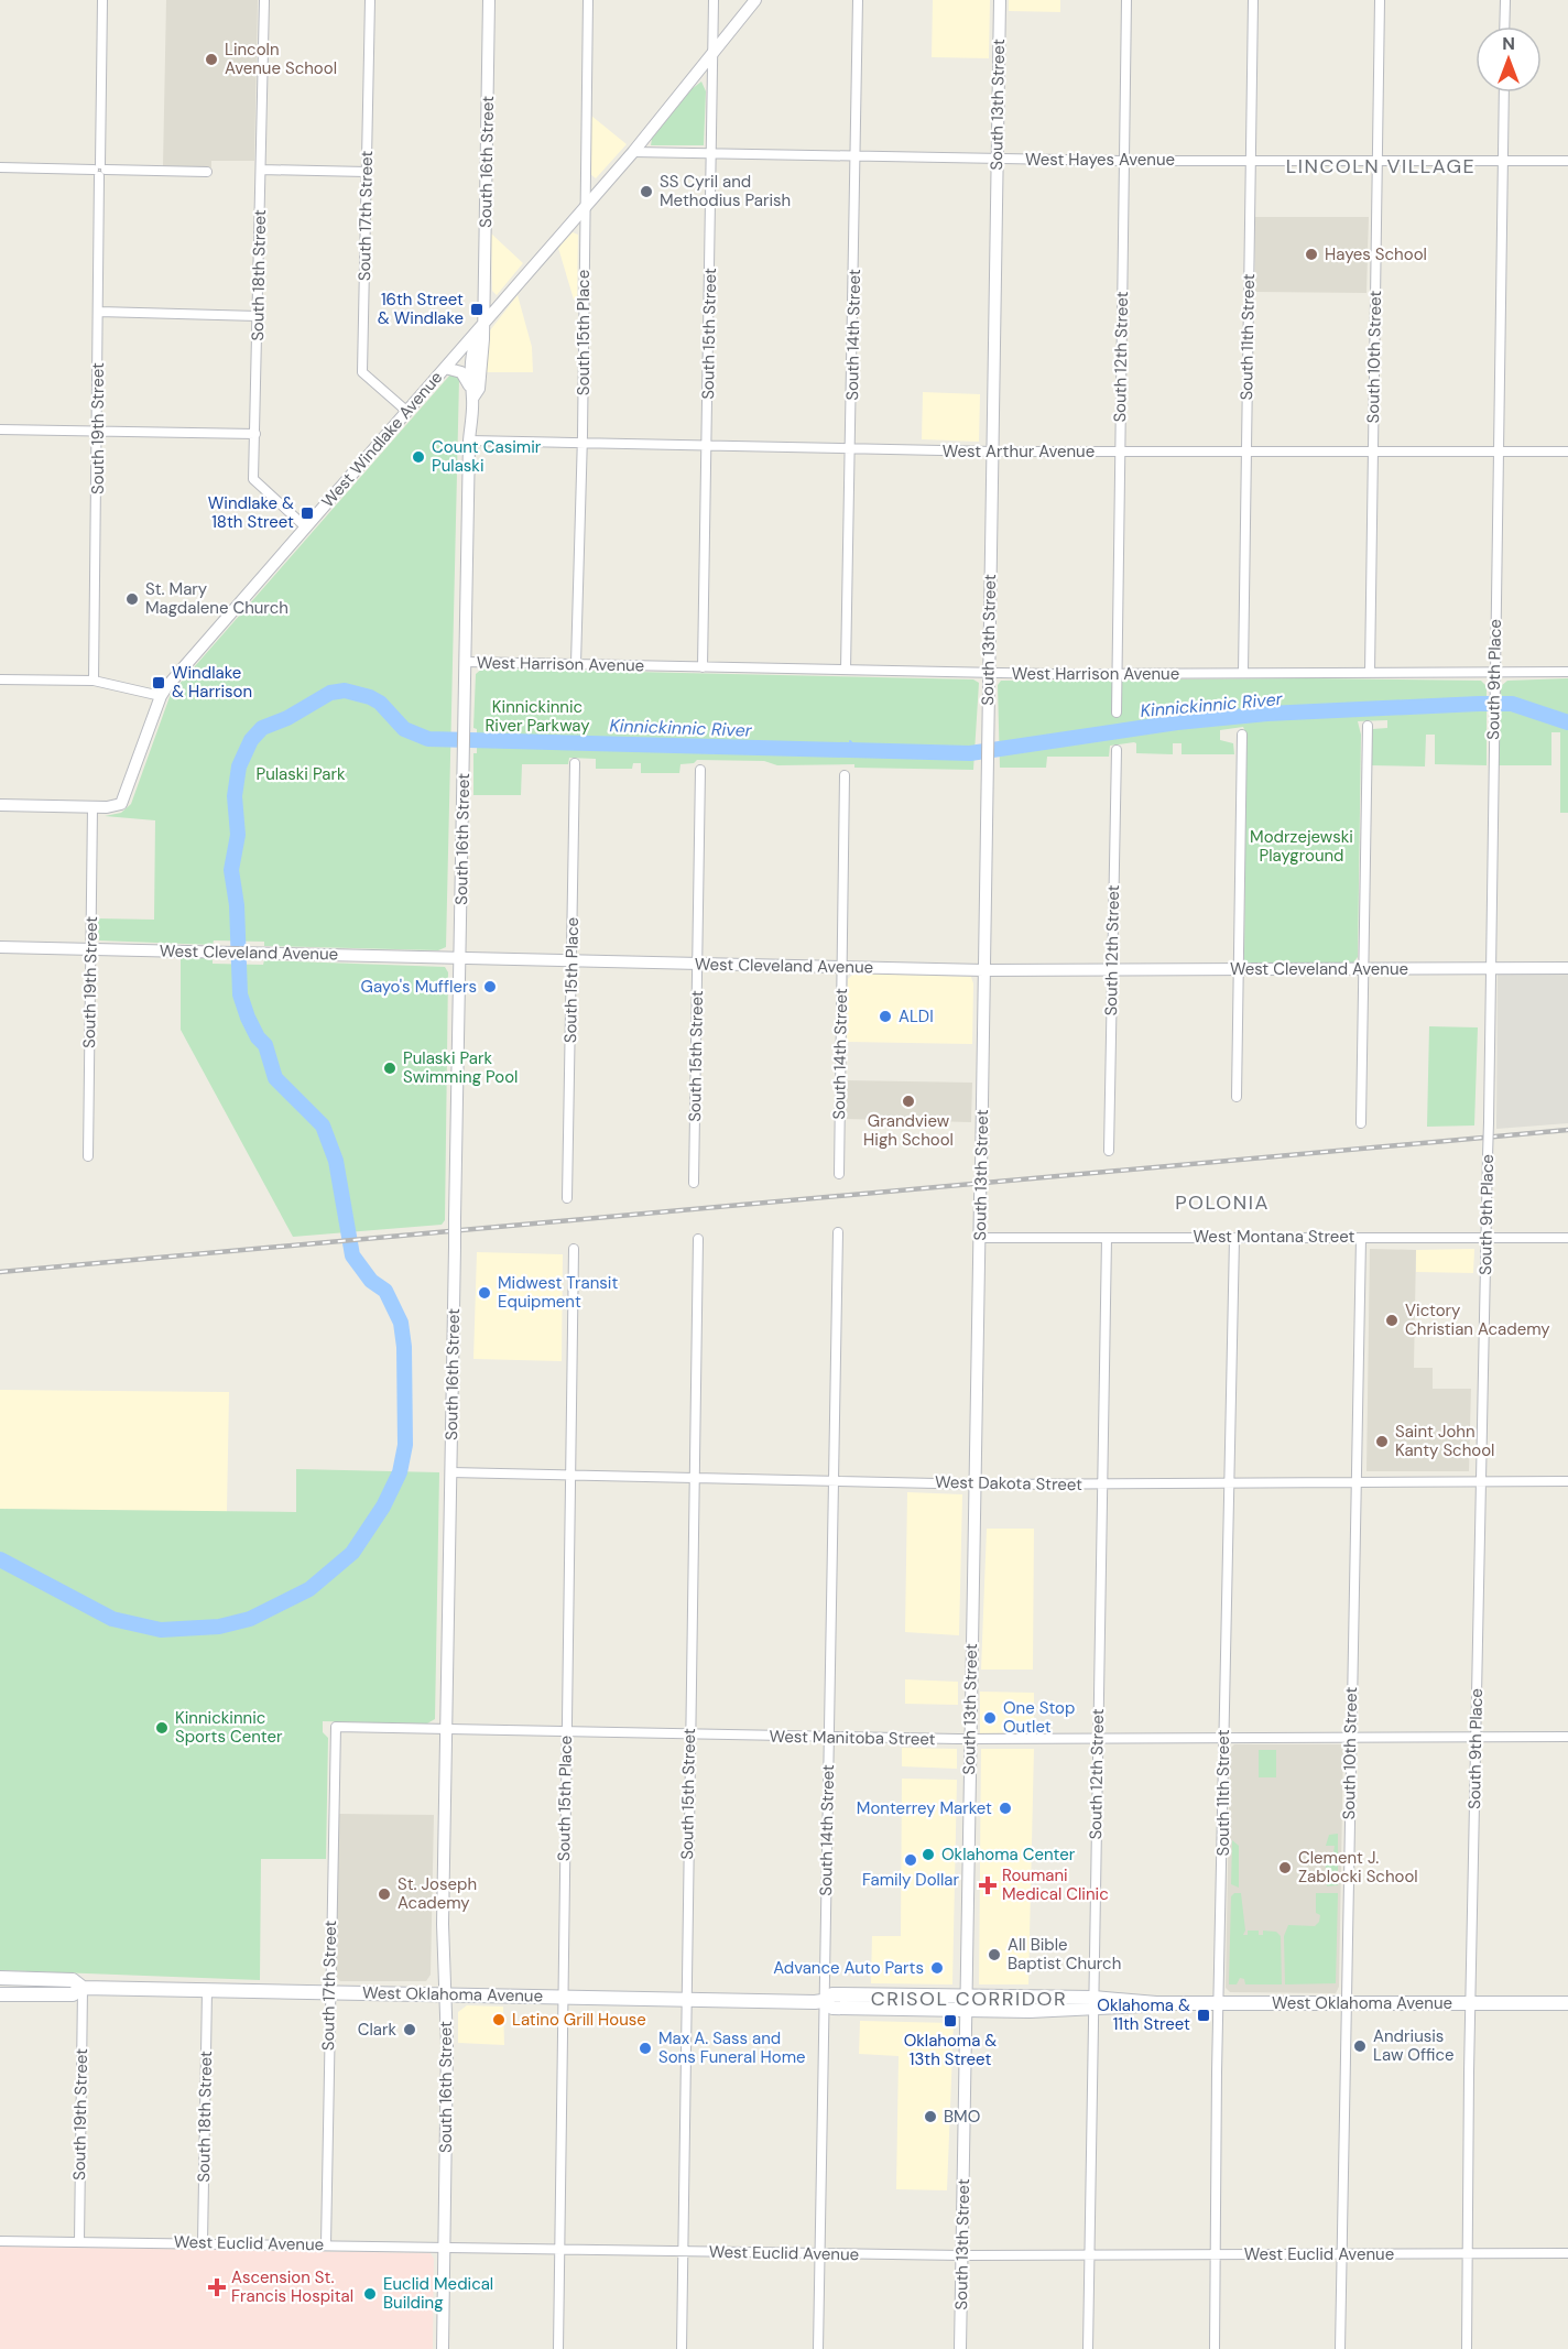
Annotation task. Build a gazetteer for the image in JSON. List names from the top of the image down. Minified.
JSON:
{"streets":{"main road":["West Oklahoma Avenue"],"street":["South 13th Street","West Hayes Avenue","South 16th Street","South 17th Street","South 18th Street","South 15th Place","South 15th Street","South 14th Street","South 11th Street","South 12th Street","South 10th Street","South 19th Street","West Windlake Avenue","West Arthur Avenue","West Harrison Avenue","South 9th Place","West Cleveland Avenue","West Montana Street","West Dakota Street","West Manitoba Street","West Euclid Avenue"]},"crossings":[["South 13th Street","West Hayes Avenue"],["South 13th Street","West Arthur Avenue"],["South 13th Street","West Harrison Avenue"],["South 13th Street","West Cleveland Avenue"],["South 13th Street","West Montana Street"],["South 13th Street","West Dakota Street"],["South 13th Street","West Manitoba Street"],["South 13th Street","West Oklahoma Avenue"],["South 13th Street","West Euclid Avenue"],["West Hayes Avenue","South 15th Street"],["West Hayes Avenue","South 14th Street"],["West Hayes Avenue","South 11th Street"],["West Hayes Avenue","South 12th Street"],["West Hayes Avenue","South 10th Street"],["West Hayes Avenue","West Windlake Avenue"],["West Hayes Avenue","South 9th Place"],["South 16th Street","West Windlake Avenue"],["South 16th Street","West Arthur Avenue"],["South 16th Street","West Harrison Avenue"],["South 16th Street","West Cleveland Avenue"],["South 16th Street","West Dakota Street"],["South 16th Street","West Manitoba Street"],["South 16th Street","West Oklahoma Avenue"],["South 16th Street","West Euclid Avenue"],["South 17th Street","West Windlake Avenue"],["South 17th Street","West Manitoba Street"],["South 17th Street","West Oklahoma Avenue"],["South 17th Street","West Euclid Avenue"],["South 18th Street","West Windlake Avenue"],["South 18th Street","West Oklahoma Avenue"],["South 18th Street","West Euclid Avenue"],["South 15th Place","West Windlake Avenue"],["South 15th Place","West Arthur Avenue"],["South 15th Place","West Harrison Avenue"],["South 15th Place","West Cleveland Avenue"],["South 15th Place","West Dakota Street"],["South 15th Place","West Manitoba Street"],["South 15th Place","West Oklahoma Avenue"],["South 15th Place","West Euclid Avenue"],["South 15th Street","West Windlake Avenue"],["South 15th Street","West Arthur Avenue"],["South 15th Street","West Harrison Avenue"],["South 15th Street","West Cleveland Avenue"],["South 15th Street","West Dakota Street"],["South 15th Street","West Manitoba Street"],["South 15th Street","West Oklahoma Avenue"],["South 15th Street","West Euclid Avenue"],["South 14th Street","West Arthur Avenue"],["South 14th Street","West Harrison Avenue"],["South 14th Street","West Cleveland Avenue"],["South 14th Street","West Dakota Street"],["South 14th Street","West Manitoba Street"],["South 14th Street","West Oklahoma Avenue"],["South 14th Street","West Euclid Avenue"],["South 11th Street","West Arthur Avenue"],["South 11th Street","West Harrison Avenue"],["South 11th Street","West Montana Street"],["South 11th Street","West Dakota Street"],["South 11th Street","West Manitoba Street"],["South 11th Street","West Oklahoma Avenue"],["South 11th Street","West Euclid Avenue"],["South 12th Street","West Arthur Avenue"],["South 12th Street","West Harrison Avenue"],["South 12th Street","West Cleveland Avenue"],["South 12th Street","West Montana Street"],["South 12th Street","West Dakota Street"],["South 12th Street","West Manitoba Street"],["South 12th Street","West Oklahoma Avenue"],["South 12th Street","West Euclid Avenue"],["South 10th Street","West Arthur Avenue"],["South 10th Street","West Harrison Avenue"],["South 10th Street","West Montana Street"],["South 10th Street","West Dakota Street"],["South 10th Street","West Manitoba Street"],["South 10th Street","West Oklahoma Avenue"],["South 10th Street","West Euclid Avenue"],["South 19th Street","West Windlake Avenue"],["South 19th Street","West Cleveland Avenue"],["South 19th Street","West Oklahoma Avenue"],["South 19th Street","West Euclid Avenue"],["West Arthur Avenue","South 9th Place"],["West Harrison Avenue","South 9th Place"],["South 9th Place","West Cleveland Avenue"],["South 9th Place","West Montana Street"],["South 9th Place","West Dakota Street"],["South 9th Place","West Manitoba Street"],["South 9th Place","West Oklahoma Avenue"],["South 9th Place","West Euclid Avenue"]],"districts":["LINCOLN VILLAGE","POLONIA","CRISOL CORRIDOR"],"water":["Kinnickinnic River"],"parks":["Kinnickinnic River Parkway","Pulaski Park","Modrzejewski Playground"],"places":{"other":["Lincoln Avenue School","SS Cyril and Methodius Parish","Hayes School","Count Casimir Pulaski","St. Mary Magdalene Church","Gayo's Mufflers","ALDI","Pulaski Park Swimming Pool","Grandview High School","Midwest Transit Equipment","Victory Christian Academy","Saint John Kanty School","One Stop Outlet","Kinnickinnic Sports Center","Monterrey Market","Oklahoma Center","Family Dollar","Clement J. Zablocki School","St. Joseph Academy","All Bible Baptist Church","Advance Auto Parts","Latino Grill House","Clark","Andriusis Law Office","Max A. Sass and Sons Funeral Home","BMO","Euclid Medical Building"],"transit":["16th Street & Windlake","Windlake & 18th Street","Windlake & Harrison","Oklahoma & 11th Street","Oklahoma & 13th Street"],"health":["Roumani Medical Clinic","Ascension St. Francis Hospital"]},"north":"top"}
